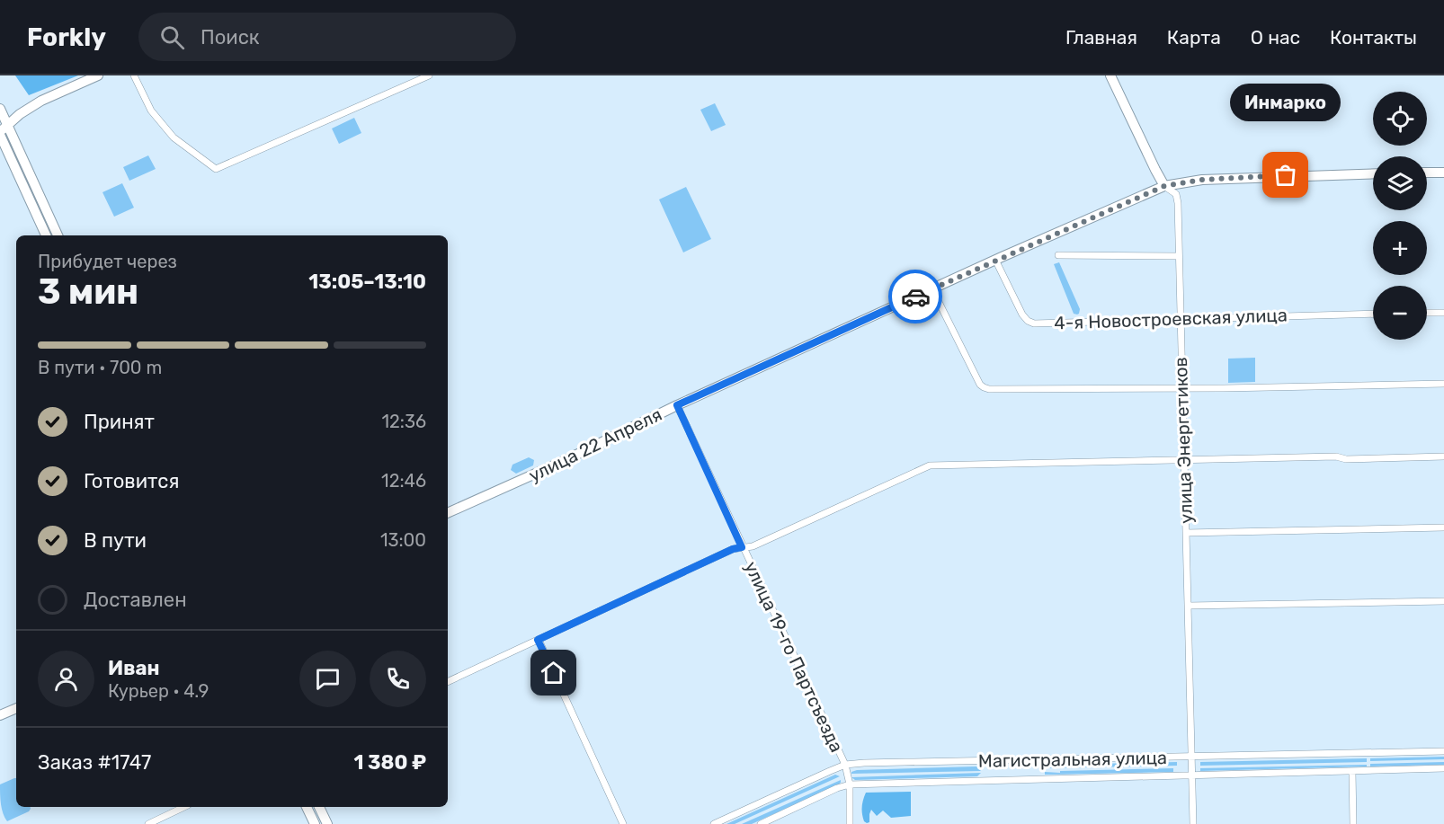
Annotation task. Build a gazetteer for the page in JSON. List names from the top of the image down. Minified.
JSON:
{"streets":{"main road":["улица Энергетиков","улица 22 Апреля"],"street":["4-я Новостроевская улица","улица 19-го Партсъезда","Магистральная улица"]},"crossings":[["4-я Новостроевская улица","улица Энергетиков"],["4-я Новостроевская улица","улица 22 Апреля"],["улица Энергетиков","улица 22 Апреля"],["улица Энергетиков","Магистральная улица"],["улица 22 Апреля","улица 19-го Партсъезда"],["улица 19-го Партсъезда","Магистральная улица"]],"places":["Инмарко"],"page":{"header":"Forkly","search":"Поиск","nav":["Главная","Карта","О нас","Контакты"],"bubble":"Инмарко","map_buttons":["+","−"],"heading":["3 мин","Прибудет через","13:05–13:10"],"panel":["Иван","Курьер · 4.9","Заказ #1747","1 380 ₽"],"bar":"В пути · 700 m","list":[["Принят","12:36"],["Готовится","12:46"],["В пути","13:00"],"Доставлен"]}}
